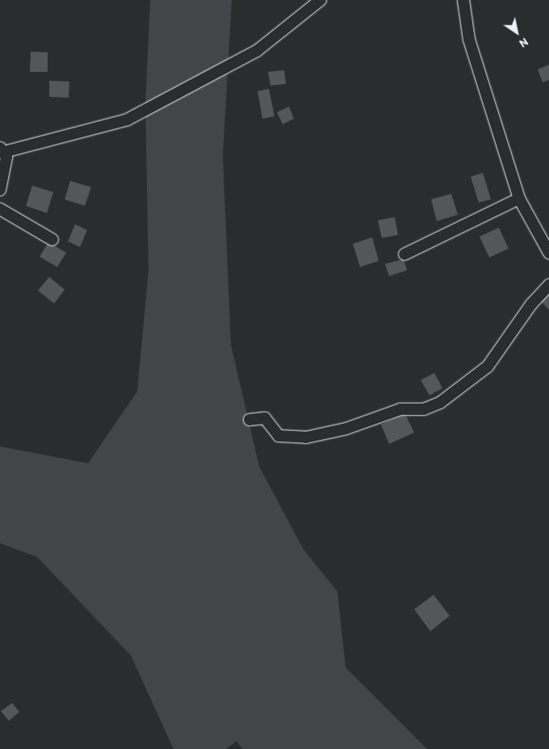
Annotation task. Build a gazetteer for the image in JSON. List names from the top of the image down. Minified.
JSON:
{"north":"bottom right"}
